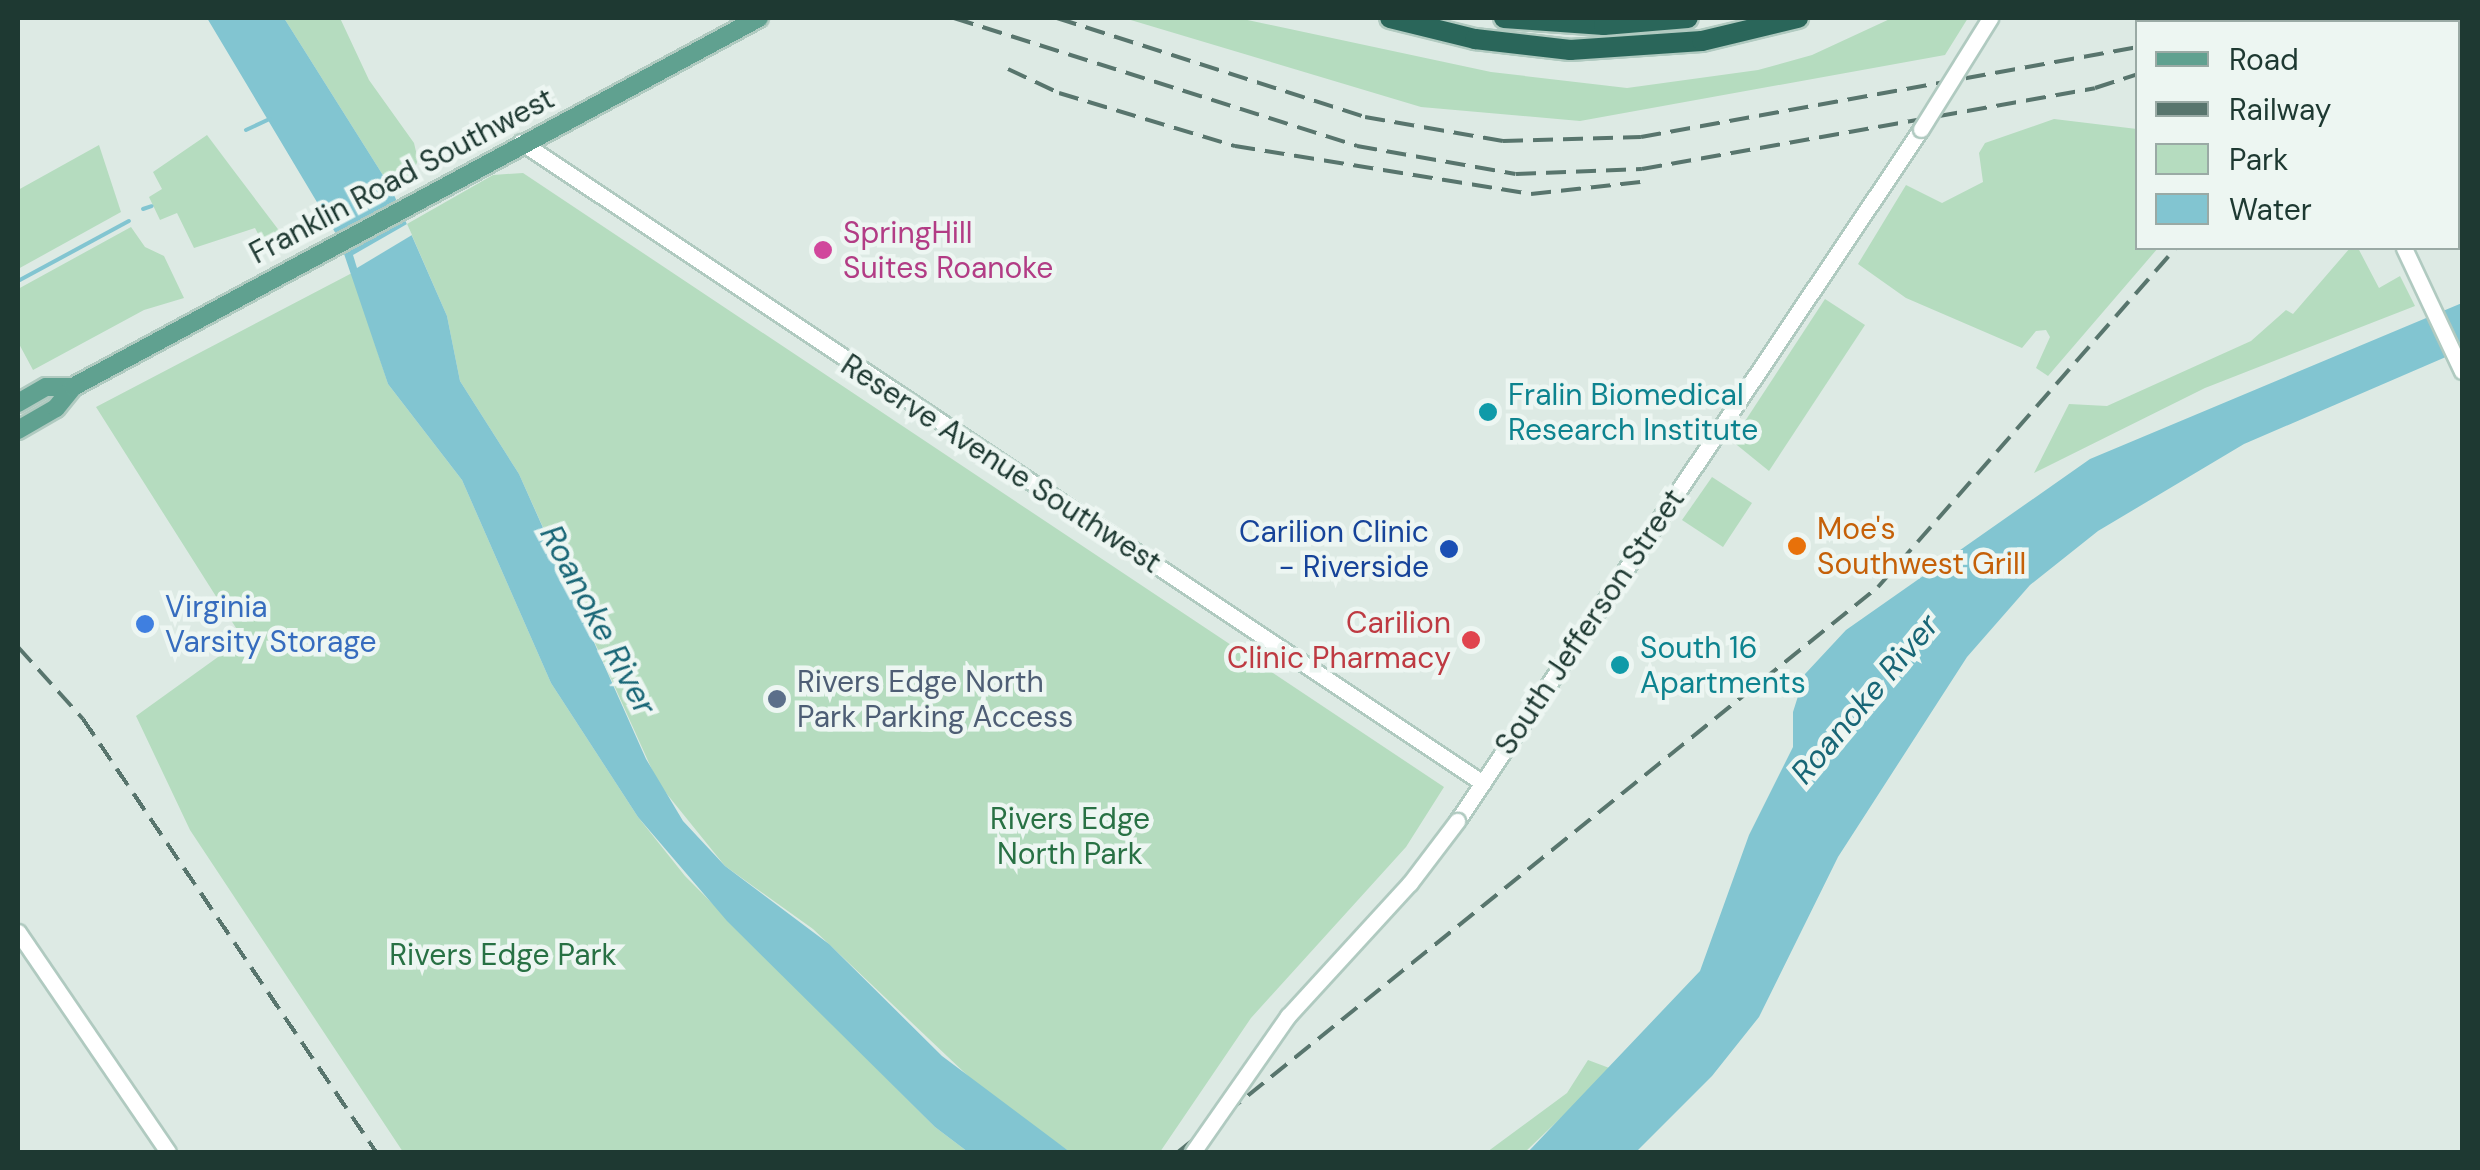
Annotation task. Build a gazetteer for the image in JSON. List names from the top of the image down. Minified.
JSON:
{"streets":{"main road":["Franklin Road Southwest","Reserve Avenue Southwest","South Jefferson Street"]},"crossings":[["Franklin Road Southwest","Reserve Avenue Southwest"],["Reserve Avenue Southwest","South Jefferson Street"]],"water":["Roanoke River"],"parks":["Rivers Edge North Park","Rivers Edge Park"],"places":["SpringHill Suites Roanoke","Fralin Biomedical Research Institute","Moe's Southwest Grill","Carilion Clinic - Riverside","Virginia Varsity Storage","Carilion Clinic Pharmacy","South 16 Apartments","Rivers Edge North Park Parking Access"],"legend":["Road","Railway","Park","Water"]}
